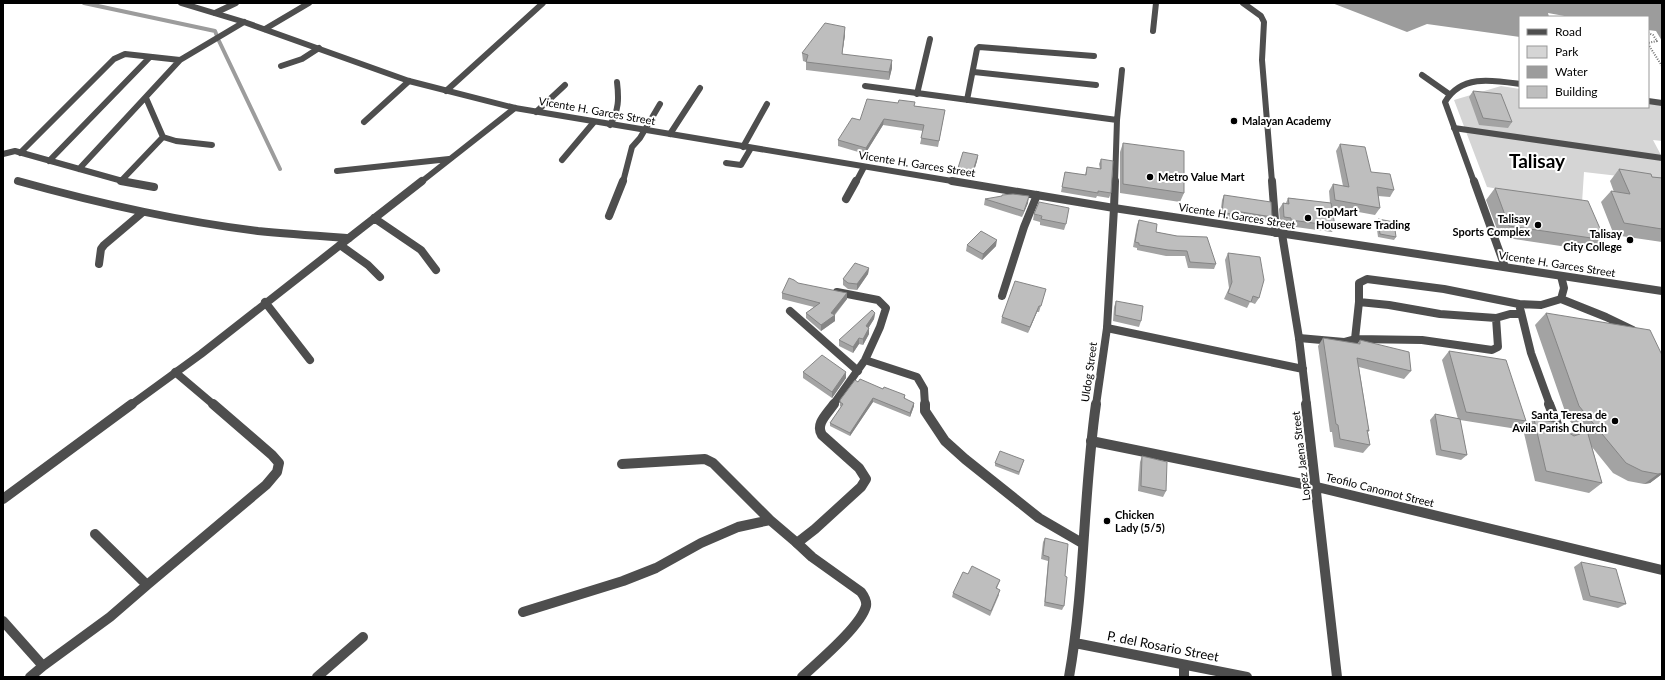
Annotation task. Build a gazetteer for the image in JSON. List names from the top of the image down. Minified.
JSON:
{"streets":{"street":["Vicente H. Garces Street","Uldog Street","Lopez Jaena Street","Teofilo Canomot Street","P. del Rosario Street"]},"crossings":[["Vicente H. Garces Street","Uldog Street"],["Vicente H. Garces Street","Lopez Jaena Street"],["Uldog Street","Teofilo Canomot Street"],["Uldog Street","P. del Rosario Street"],["Lopez Jaena Street","Teofilo Canomot Street"]],"districts":["Talisay"],"places":["Malayan Academy","Metro Value Mart","TopMart Houseware Trading","Talisay Sports Complex","Talisay City College","Santa Teresa de Avila Parish Church","Chicken Lady (5/5)"],"legend":["Road","Park","Water","Building"]}
